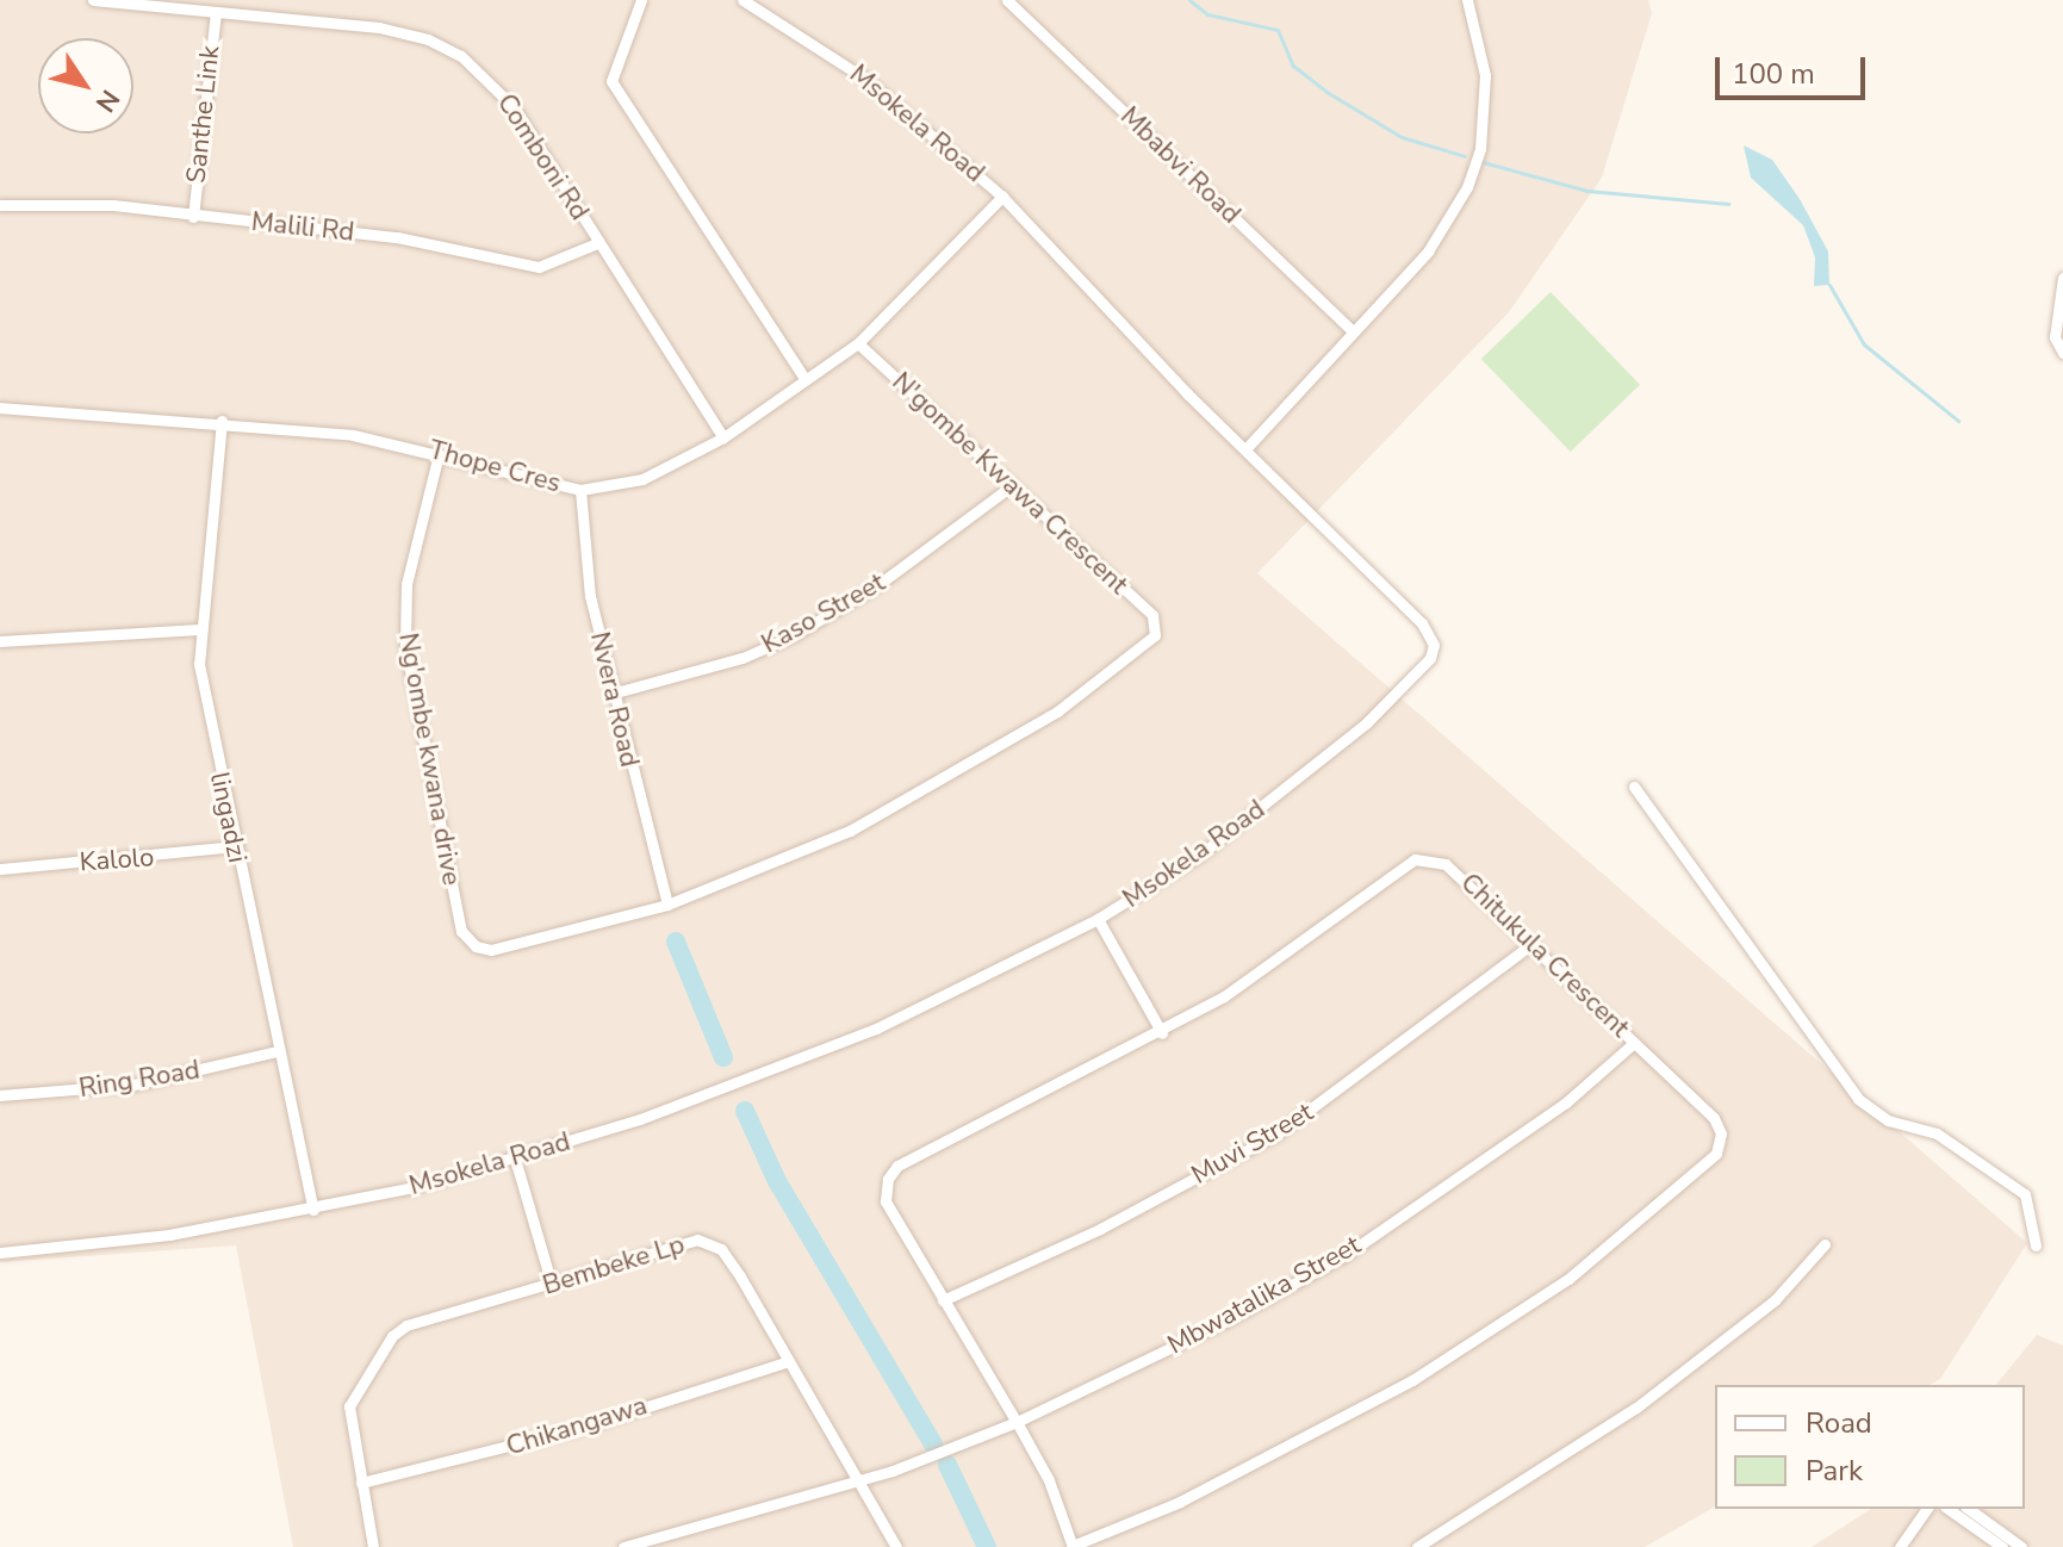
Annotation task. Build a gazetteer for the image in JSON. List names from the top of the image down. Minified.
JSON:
{"streets":{"street":["Santhe Link","Msokela Road","Comboni Rd","Mbabvi Road","Malili Rd","Thope Cres","N'gombe Kwawa Crescent","Kaso Street","Nvera Road","Ng'ombe kwana drive","lingadzi","Kalolo","Chitukula Crescent","Ring Road","Muvi Street","Bembeke Lp","Mbwatalika Street","Chikangawa"]},"crossings":[["Santhe Link","Comboni Rd"],["Santhe Link","Malili Rd"],["Msokela Road","Thope Cres"],["Msokela Road","lingadzi"],["Comboni Rd","Malili Rd"],["Comboni Rd","Thope Cres"],["Thope Cres","N'gombe Kwawa Crescent"],["Thope Cres","Nvera Road"],["Thope Cres","Ng'ombe kwana drive"],["Thope Cres","lingadzi"],["N'gombe Kwawa Crescent","Kaso Street"],["N'gombe Kwawa Crescent","Nvera Road"],["N'gombe Kwawa Crescent","Ng'ombe kwana drive"],["Kaso Street","Nvera Road"],["Nvera Road","Ng'ombe kwana drive"],["lingadzi","Kalolo"],["lingadzi","Ring Road"],["Chitukula Crescent","Muvi Street"],["Chitukula Crescent","Mbwatalika Street"],["Bembeke Lp","Mbwatalika Street"],["Bembeke Lp","Chikangawa"]],"legend":["Road","Park"],"scale_bar":"100 m","north":"bottom right"}
